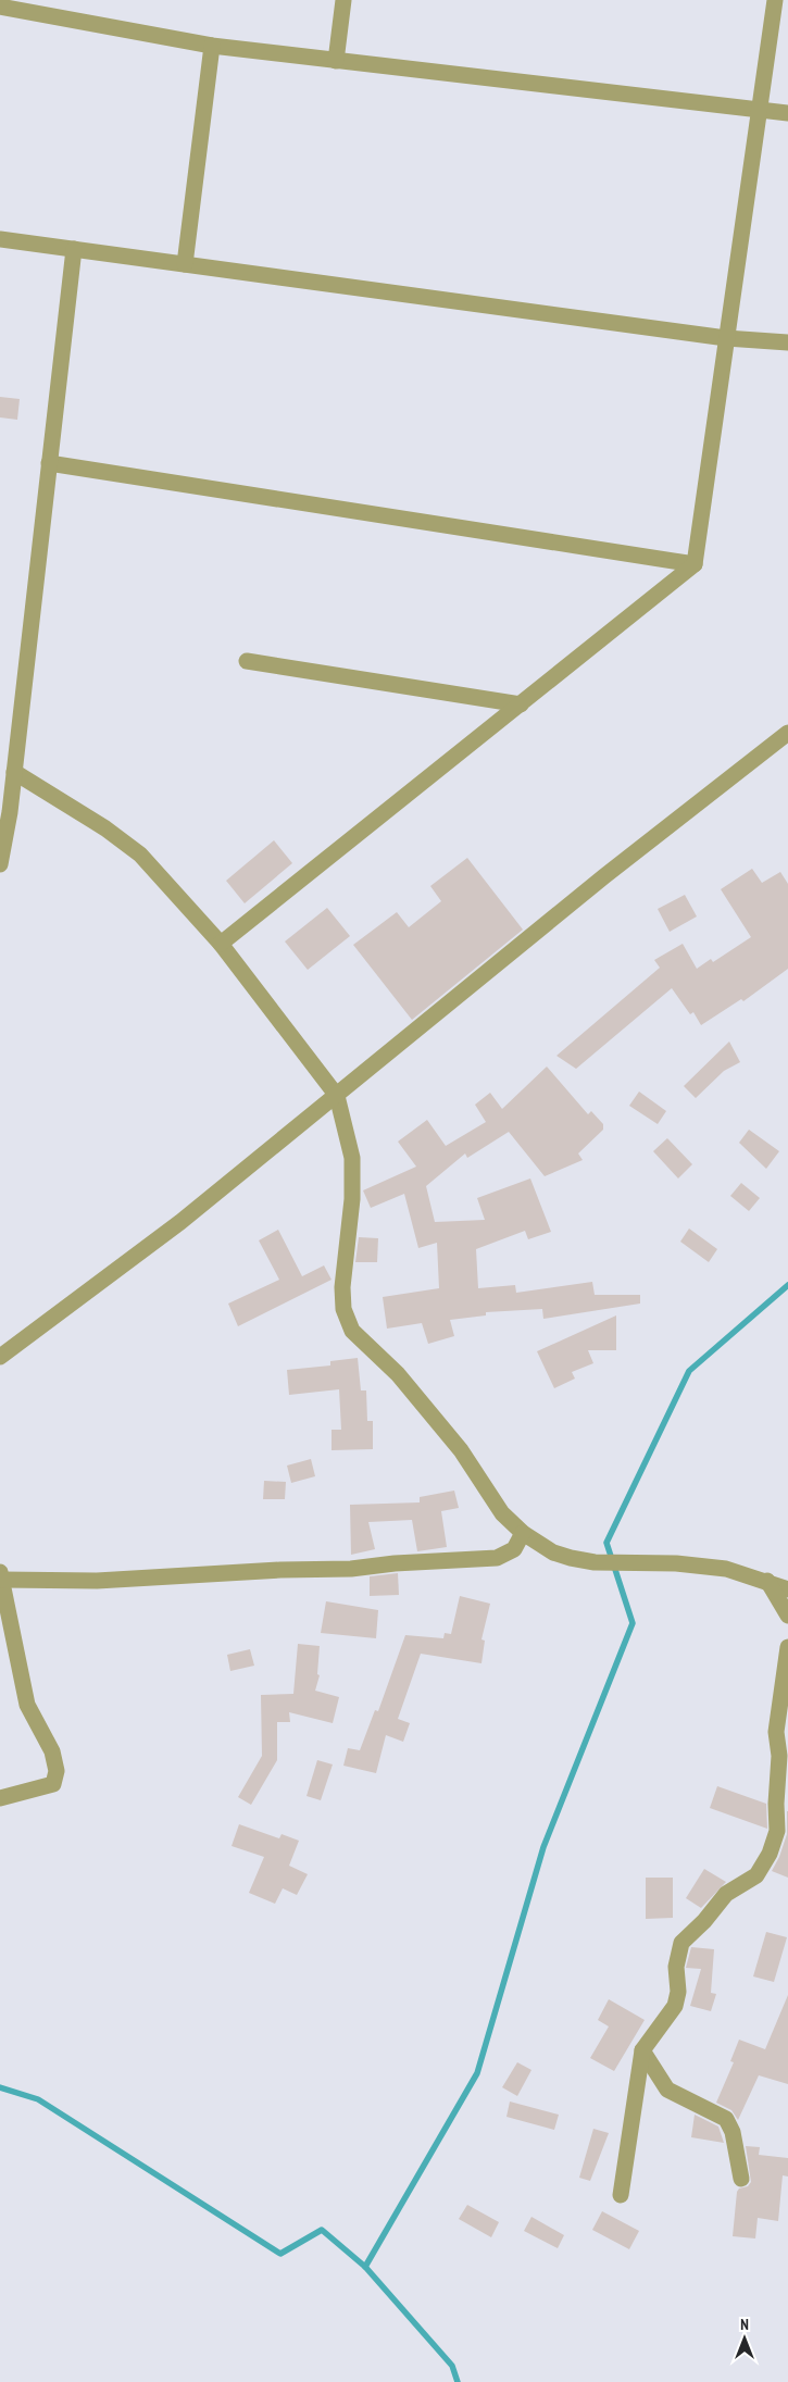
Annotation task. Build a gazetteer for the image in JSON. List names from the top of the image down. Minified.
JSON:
{"north":"top"}
